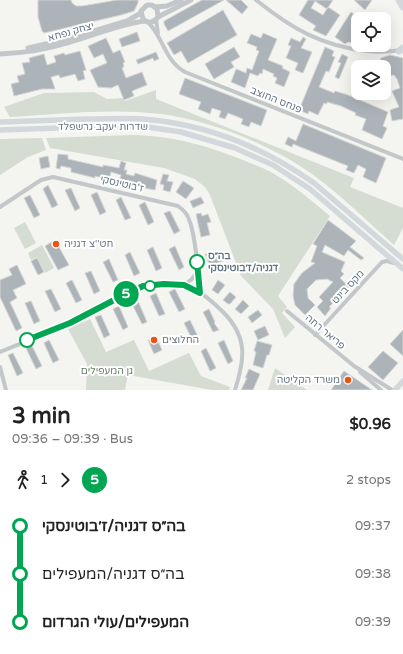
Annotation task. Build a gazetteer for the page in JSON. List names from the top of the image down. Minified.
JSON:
{"streets":{"main road":["שדרות יעקב גרשפלד"],"street":["יצחק נפחא","פנחס החוצב","ז'בוטינסקי","מקס בינט","פריאר רחה"]},"crossings":[["יצחק נפחא","פנחס החוצב"],["שדרות יעקב גרשפלד","מקס בינט"],["מקס בינט","פריאר רחה"]],"parks":["גן המעפילים"],"places":["חט''צ דגניה","בה״ס דגניה/ז׳בוטינסקי","החלוצים","משרד הקליטה"],"lines":["bus line 5"],"page":{"on_map":"5","heading":["3 min","09:36 – 09:39 · Bus","$0.96"],"legs":["1","5","2 stops"],"list":[{"name":"בה״ס דגניה/ז׳בוטינסקי","value":"09:37"},{"name":"בה״ס דגניה/המעפילים","value":"09:38"},{"name":"המעפילים/עולי הגרדום","value":"09:39"}]}}
